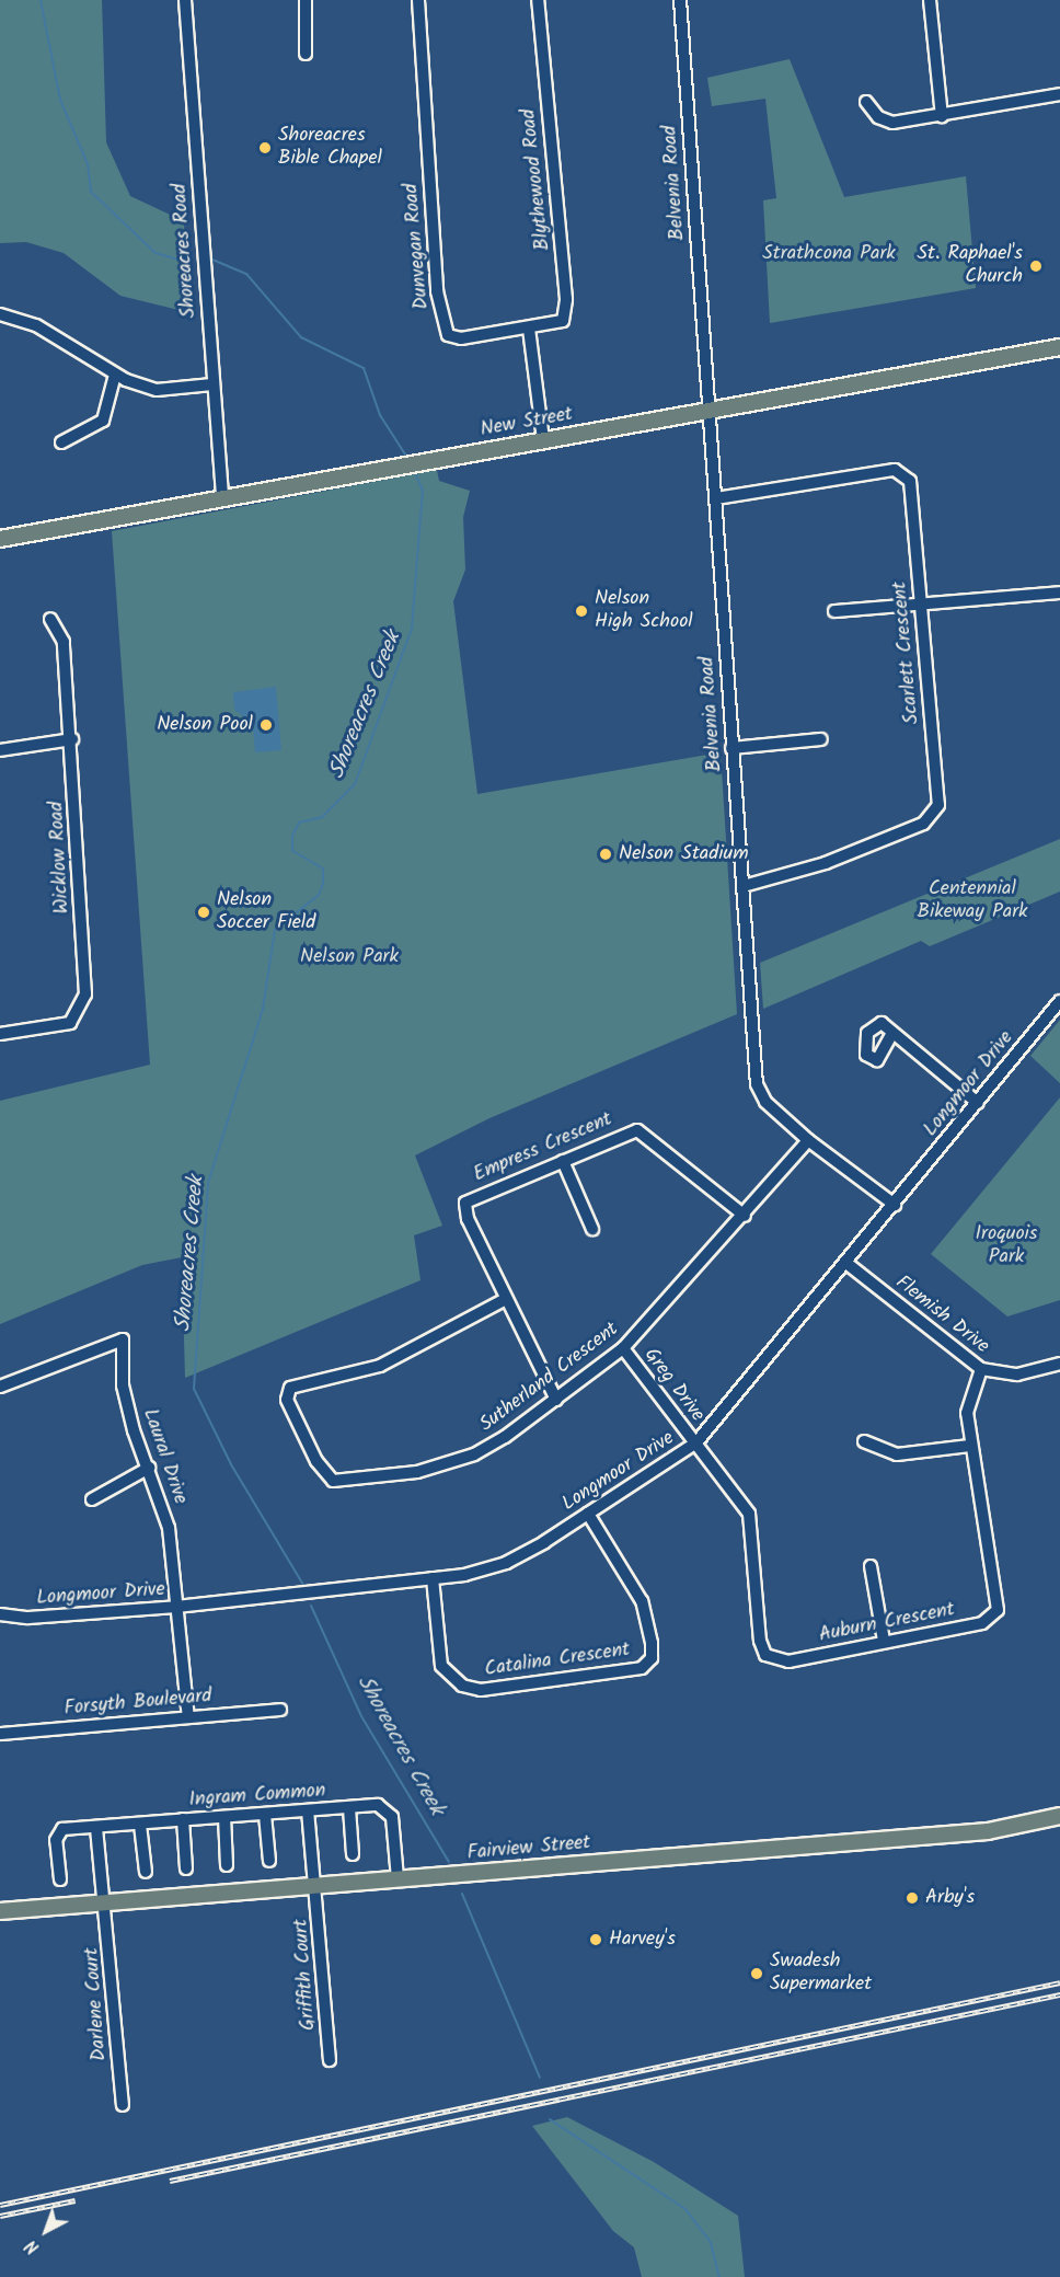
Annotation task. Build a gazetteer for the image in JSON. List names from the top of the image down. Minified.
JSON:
{"streets":{"main road":["New Street","Fairview Street"],"street":["Blythewood Road","Belvenia Road","Dunvegan Road","Shoreacres Road","Scarlett Crescent","Wicklow Road","Longmoor Drive","Empress Crescent","Flemish Drive","Sutherland Crescent","Greg Drive","Laural Drive","Auburn Crescent","Catalina Crescent","Forsyth Boulevard","Ingram Common","Griffith Court","Darlene Court"]},"crossings":[["Blythewood Road","Dunvegan Road"],["Belvenia Road","New Street"],["Belvenia Road","Scarlett Crescent"],["Belvenia Road","Longmoor Drive"],["Belvenia Road","Sutherland Crescent"],["Shoreacres Road","New Street"],["Longmoor Drive","Flemish Drive"],["Longmoor Drive","Greg Drive"],["Longmoor Drive","Laural Drive"],["Longmoor Drive","Auburn Crescent"],["Longmoor Drive","Catalina Crescent"],["Empress Crescent","Sutherland Crescent"],["Flemish Drive","Auburn Crescent"],["Sutherland Crescent","Greg Drive"],["Greg Drive","Auburn Crescent"],["Laural Drive","Forsyth Boulevard"],["Ingram Common","Fairview Street"],["Ingram Common","Griffith Court"],["Ingram Common","Darlene Court"],["Fairview Street","Griffith Court"],["Fairview Street","Darlene Court"]],"water":["Shoreacres Creek"],"parks":["Strathcona Park","Centennial Bikeway Park","Nelson Park","Iroquois Park"],"places":["Shoreacres Bible Chapel","St. Raphael's Church","Nelson High School","Nelson Pool","Nelson Stadium","Nelson Soccer Field","Arby's","Harvey's","Swadesh Supermarket"],"north":"bottom left"}
